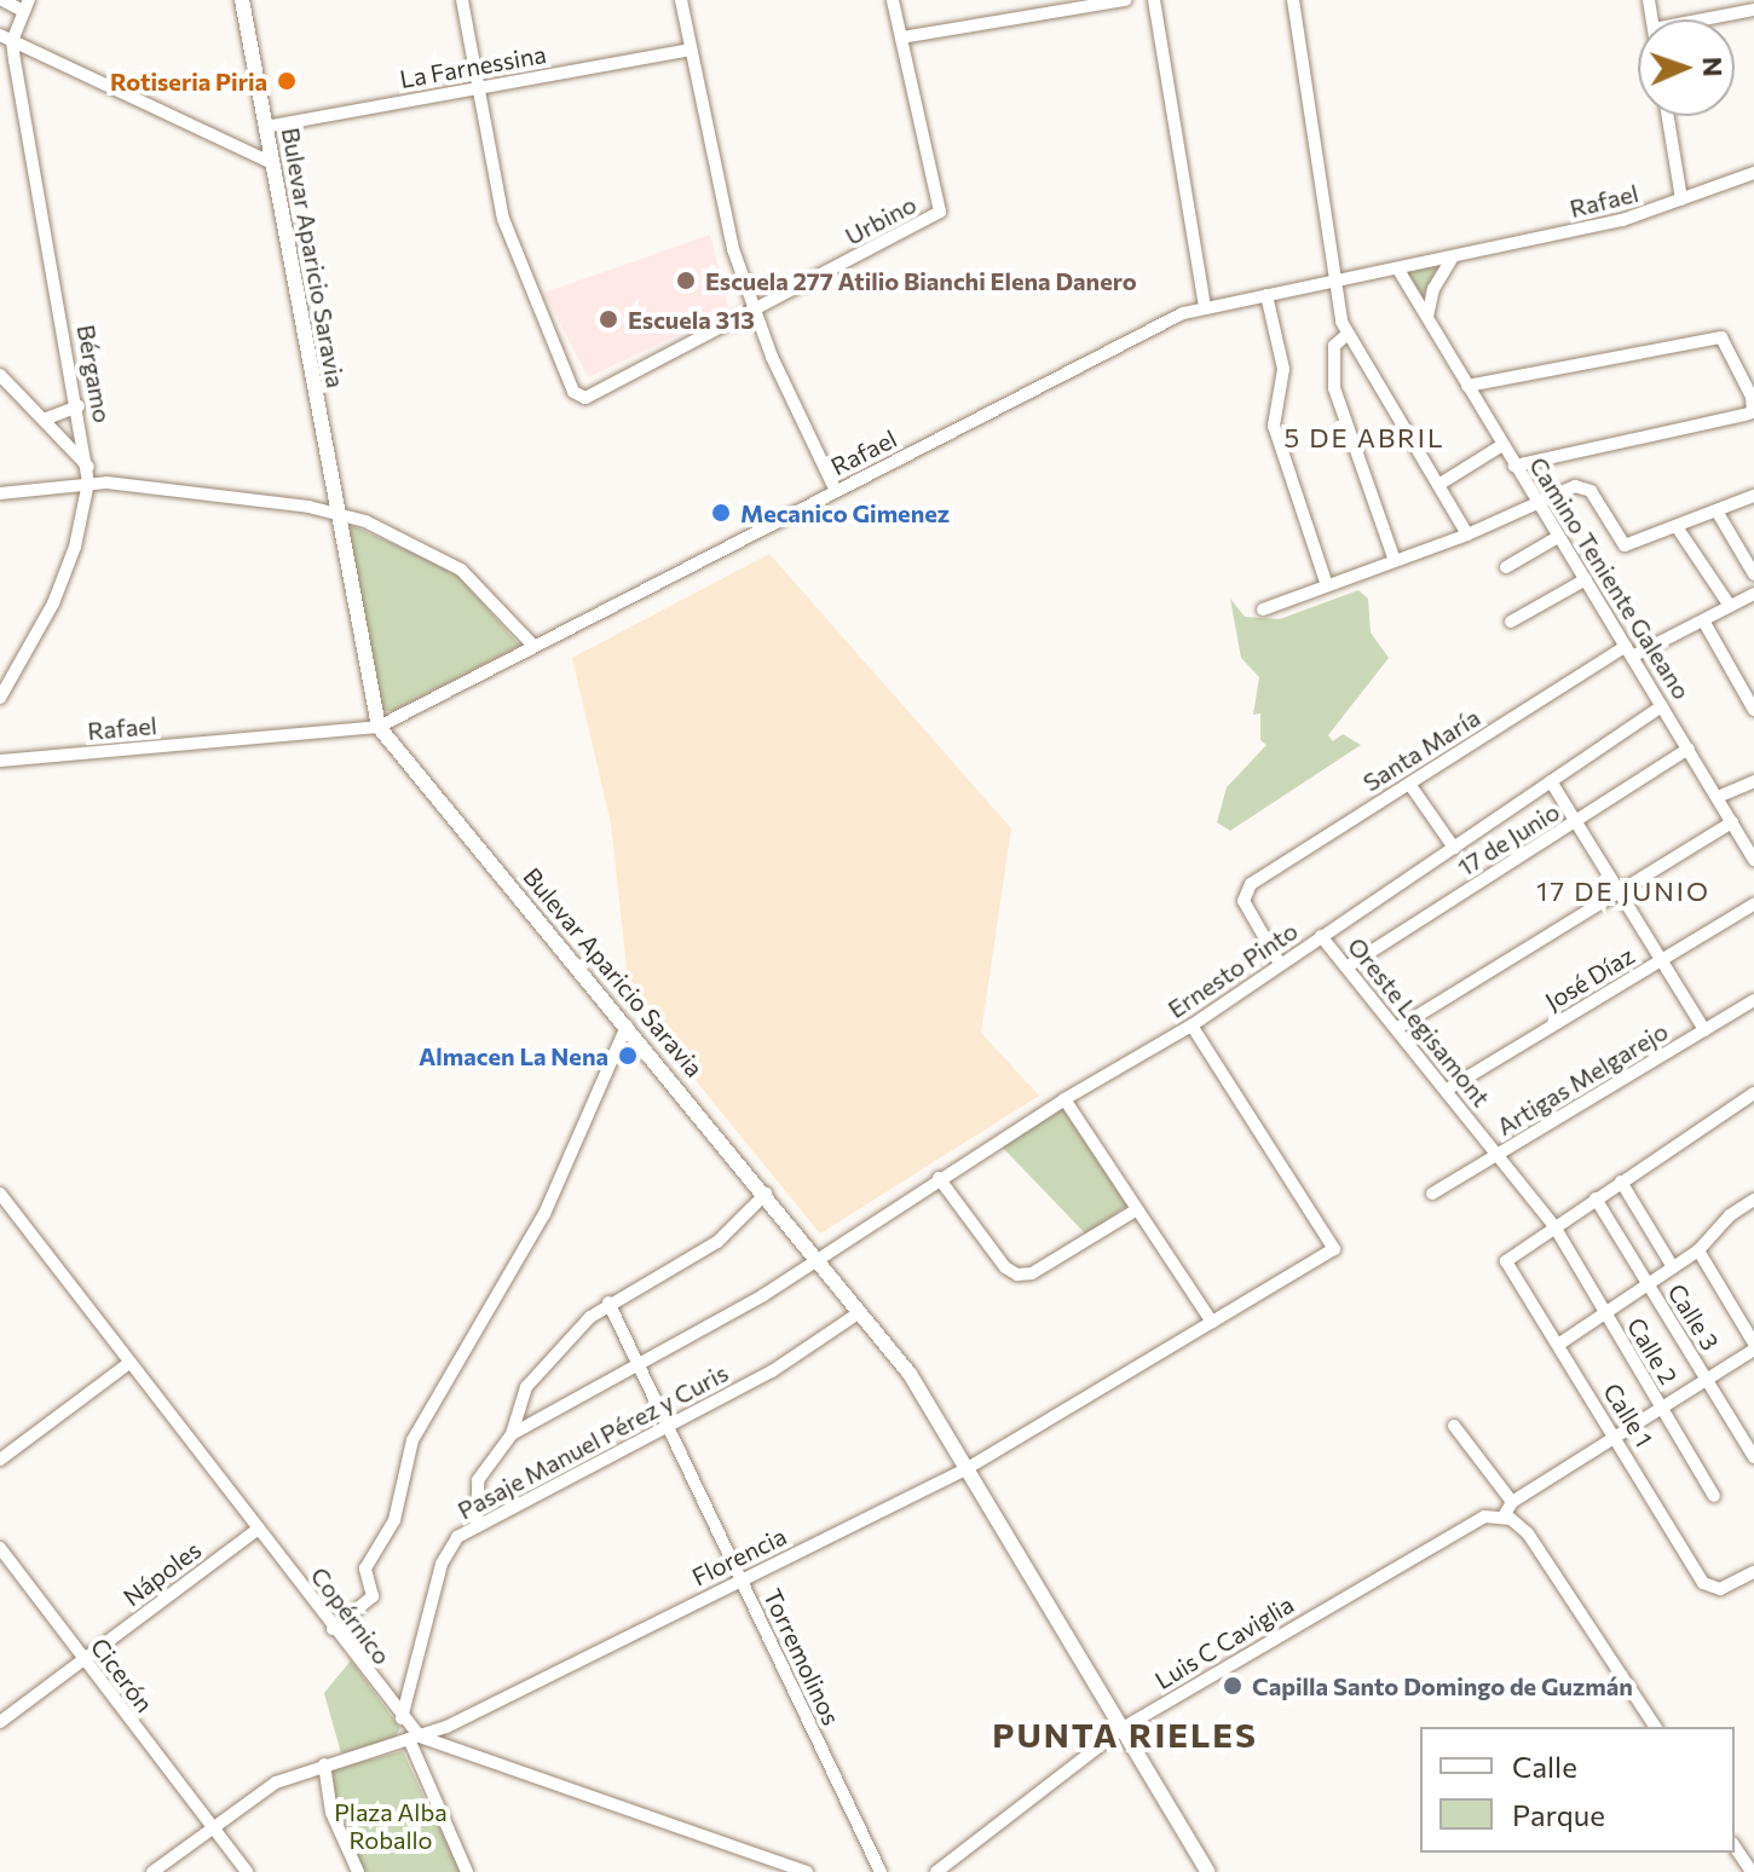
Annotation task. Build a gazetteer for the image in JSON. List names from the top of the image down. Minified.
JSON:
{"streets":{"street":["La Farnessina","Rafael","Urbino","Bulevar Aparicio Saravia","Bérgamo","Camino Teniente Galeano","Santa María","17 de Junio","Ernesto Pinto","José Díaz","Oreste Legisamont","Artigas Melgarejo","Calle 3","Calle 2","Calle 1","Pasaje Manuel Pérez y Curis","Florencia","Nápoles","Copérnico","Luis C Caviglia","Torremolinos","Cicerón"]},"crossings":[["La Farnessina","Urbino"],["La Farnessina","Bulevar Aparicio Saravia"],["Rafael","Bulevar Aparicio Saravia"],["Rafael","Camino Teniente Galeano"],["Bulevar Aparicio Saravia","Ernesto Pinto"],["Bulevar Aparicio Saravia","Pasaje Manuel Pérez y Curis"],["Bulevar Aparicio Saravia","Florencia"],["Bulevar Aparicio Saravia","Luis C Caviglia"],["Camino Teniente Galeano","Santa María"],["Camino Teniente Galeano","17 de Junio"],["Camino Teniente Galeano","Ernesto Pinto"],["Santa María","Ernesto Pinto"],["17 de Junio","Oreste Legisamont"],["Ernesto Pinto","Oreste Legisamont"],["Ernesto Pinto","Florencia"],["Ernesto Pinto","Torremolinos"],["José Díaz","Oreste Legisamont"],["Oreste Legisamont","Artigas Melgarejo"],["Oreste Legisamont","Calle 2"],["Oreste Legisamont","Calle 1"],["Calle 2","Calle 1"],["Pasaje Manuel Pérez y Curis","Copérnico"],["Pasaje Manuel Pérez y Curis","Torremolinos"],["Florencia","Copérnico"],["Florencia","Torremolinos"],["Florencia","Cicerón"],["Nápoles","Copérnico"],["Nápoles","Cicerón"]],"districts":["5 DE ABRIL","17 DE JUNIO","PUNTA RIELES"],"parks":["Plaza Alba Roballo"],"places":["Rotiseria Piria","Escuela 277 Atilio Bianchi Elena Danero","Escuela 313","Mecanico Gimenez","Almacen La Nena","Capilla Santo Domingo de Guzmán"],"legend":["Calle","Parque"],"north":"right"}
